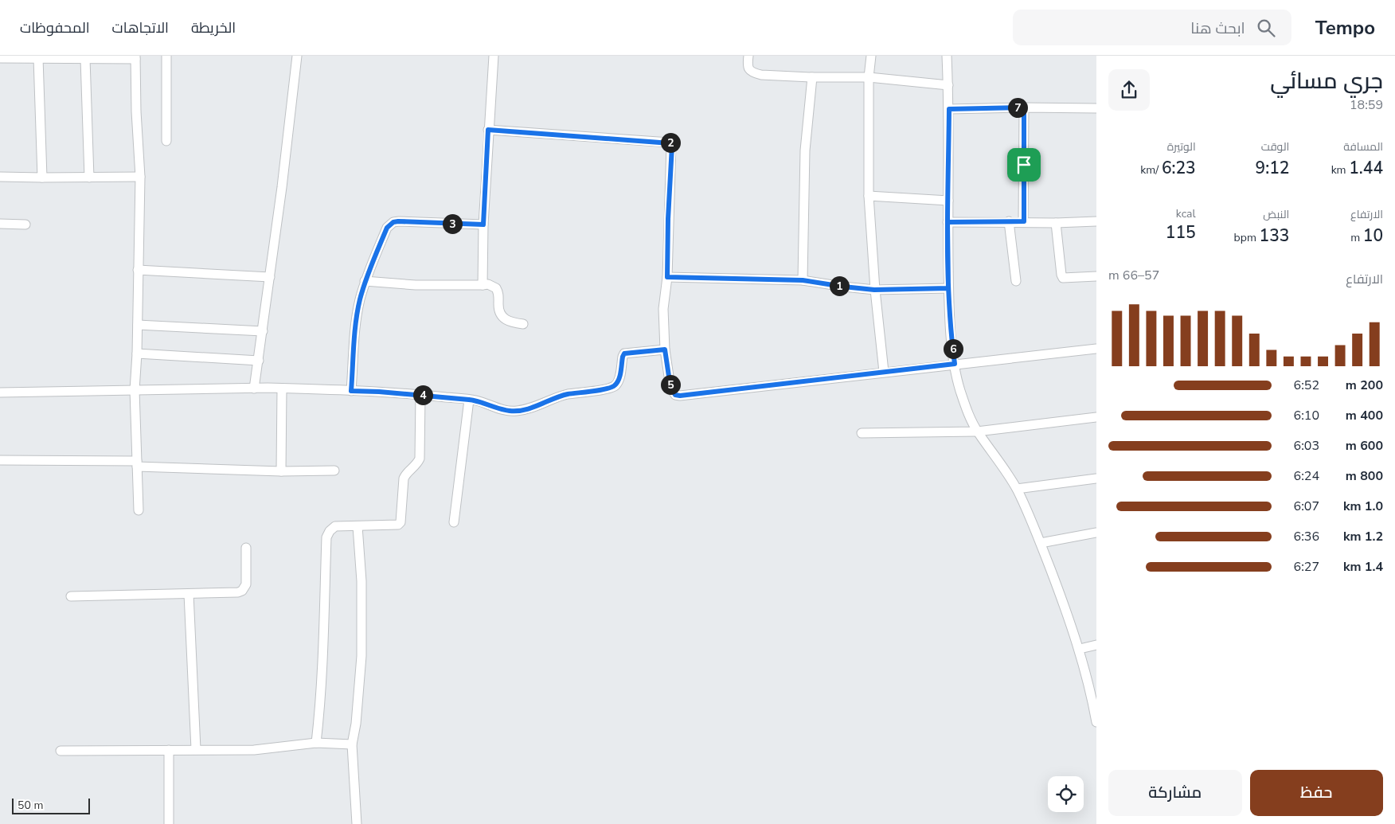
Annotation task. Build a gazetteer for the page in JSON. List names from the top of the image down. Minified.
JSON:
{"scale_bar":"50 m","page":{"header":"Tempo","search":"ابحث هنا","nav":["الخريطة","الاتجاهات","المحفوظات"],"heading":["جري مسائي","18:59"],"pins":["7","2","3","1","6","5","4"],"stats":[["المسافة","1.44 km"],["الوقت","9:12"],["الوتيرة","6:23 /km"],["الارتفاع","10 m"],["النبض","133 bpm"],["kcal","115"]],"chart":["الارتفاع","57–66 m"],"list":[{"name":"200 m","note":"6:52"},{"name":"400 m","note":"6:10"},{"name":"600 m","note":"6:03"},{"name":"800 m","note":"6:24"},{"name":"1.0 km","note":"6:07"},{"name":"1.2 km","note":"6:36"},{"name":"1.4 km","note":"6:27"}],"buttons":["حفظ","مشاركة"],"scale":"50 m"}}
